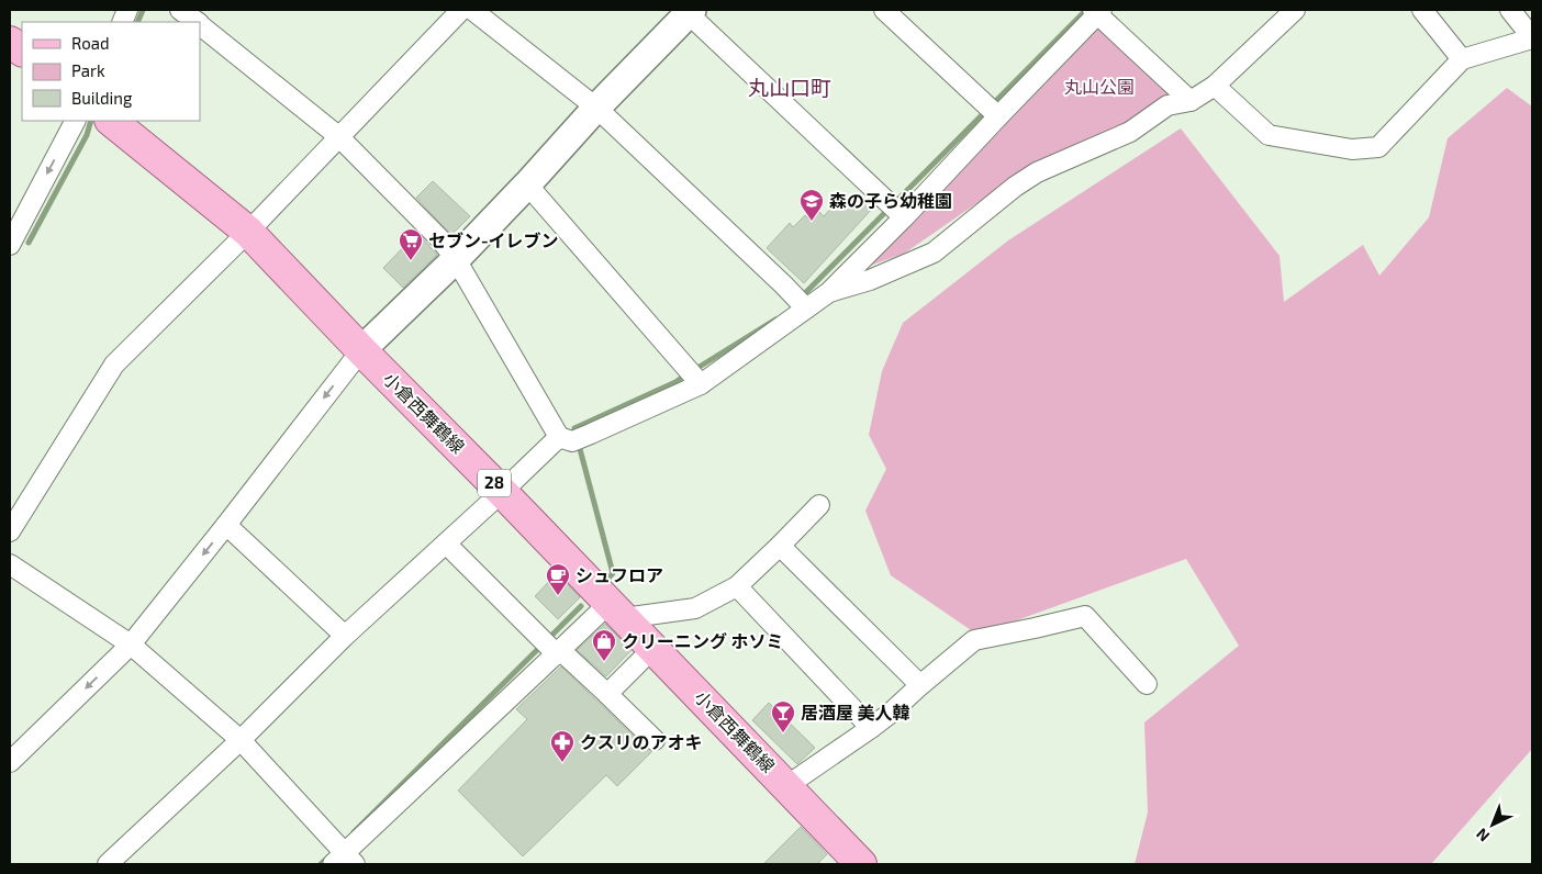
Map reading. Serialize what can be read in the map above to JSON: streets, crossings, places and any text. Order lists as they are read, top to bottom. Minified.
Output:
{"streets":{"main road":["小倉西舞鶴線","28"]},"districts":["丸山口町"],"parks":["丸山公園"],"places":{"school or university":["森の子ら幼稚園"],"supermarket":["セブン-イレブン"],"cafe":["シュフロア"],"shop":["クリーニング ホソミ"],"bar":["居酒屋 美人韓"],"pharmacy":["クスリのアオキ"]},"legend":["Road","Park","Building"],"north":"bottom left"}
